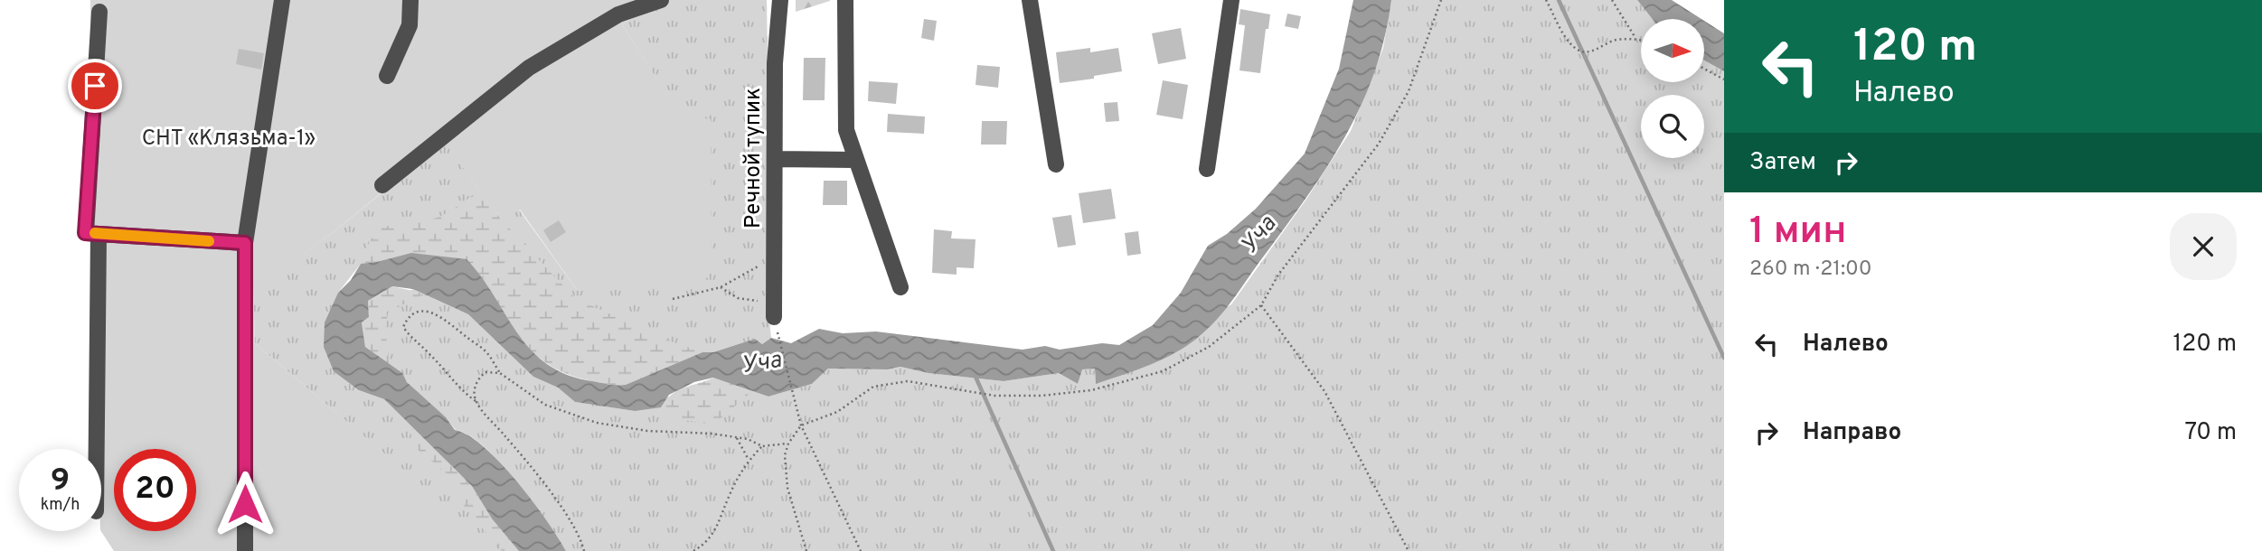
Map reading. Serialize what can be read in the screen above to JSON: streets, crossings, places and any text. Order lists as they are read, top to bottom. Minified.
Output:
{"streets":{"street":["Речной тупик"]},"water":["Уча"],"parks":["СНТ «Клязьма-1»"],"north":"right","page":{"turn":["120 m","Налево"],"then":"Затем","heading":["1 мин","260 m · 21:00"],"list":[{"name":"Налево","value":"120 m"},{"name":"Направо","value":"70 m"}],"speed":"9 km/h","limit":"20"}}
